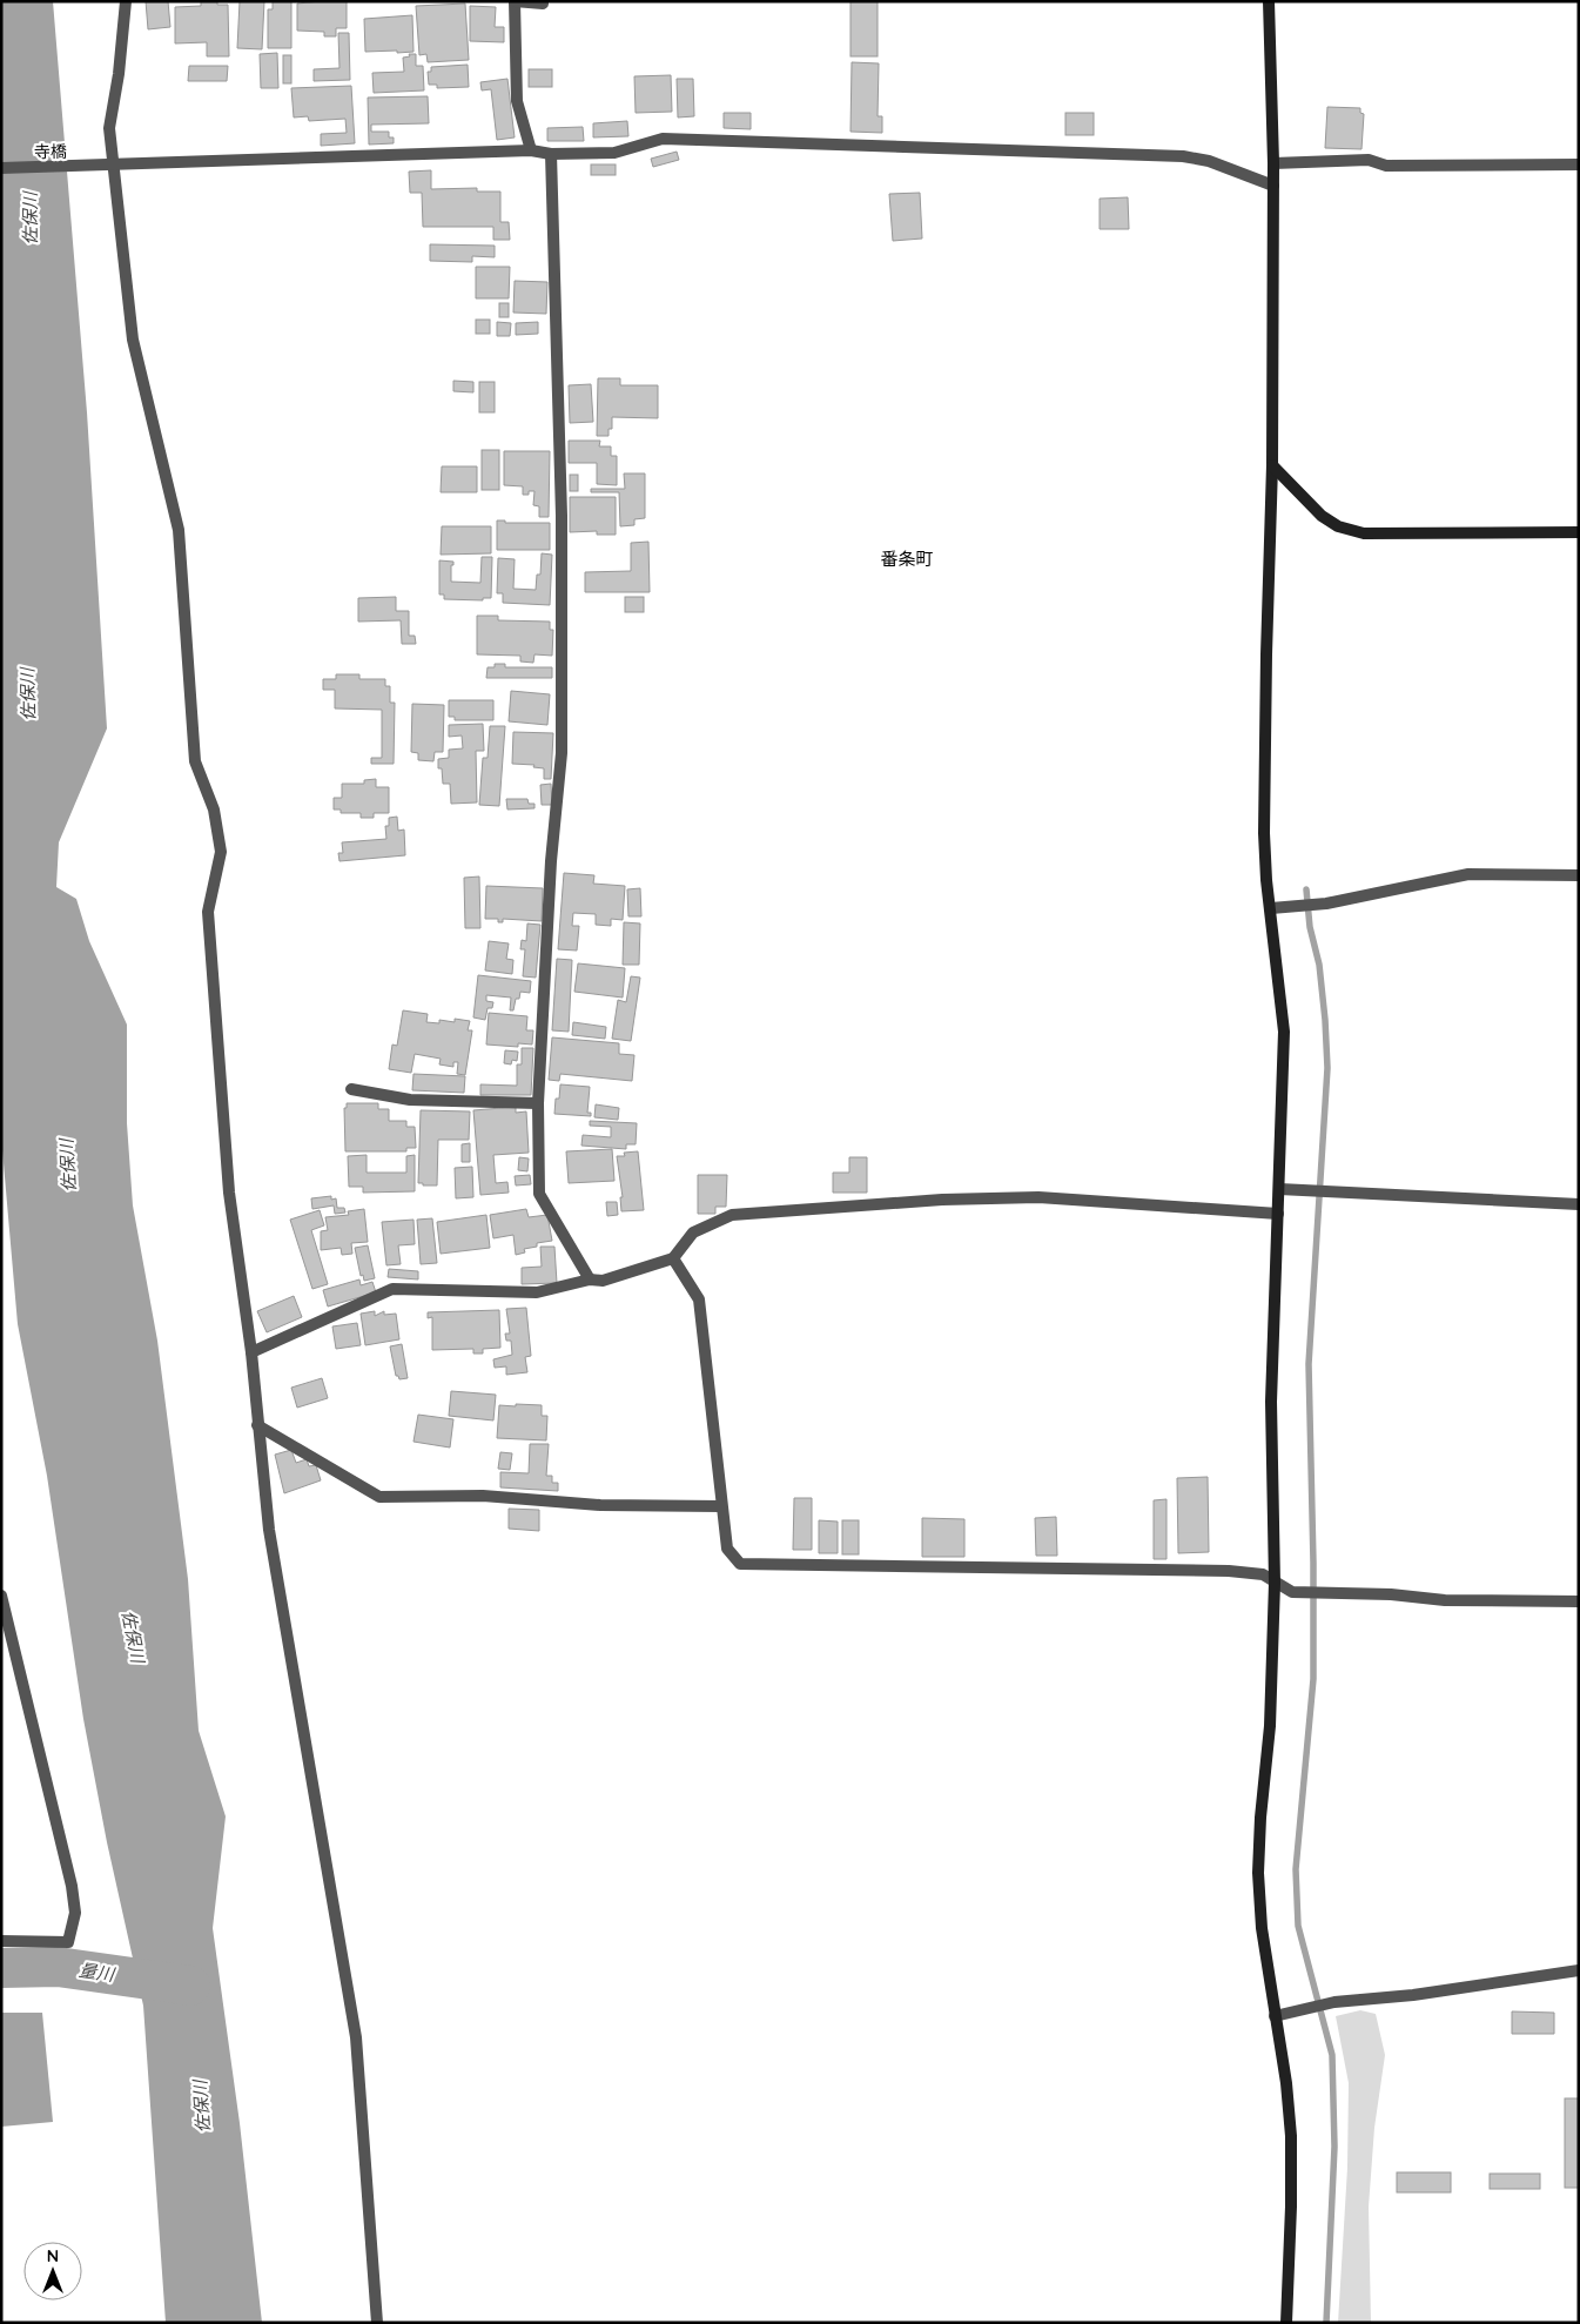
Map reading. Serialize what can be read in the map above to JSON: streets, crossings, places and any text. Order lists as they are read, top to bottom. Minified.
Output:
{"streets":{"street":["寺橋"]},"districts":["番条町"],"water":["佐保川","量川"],"north":"top"}
